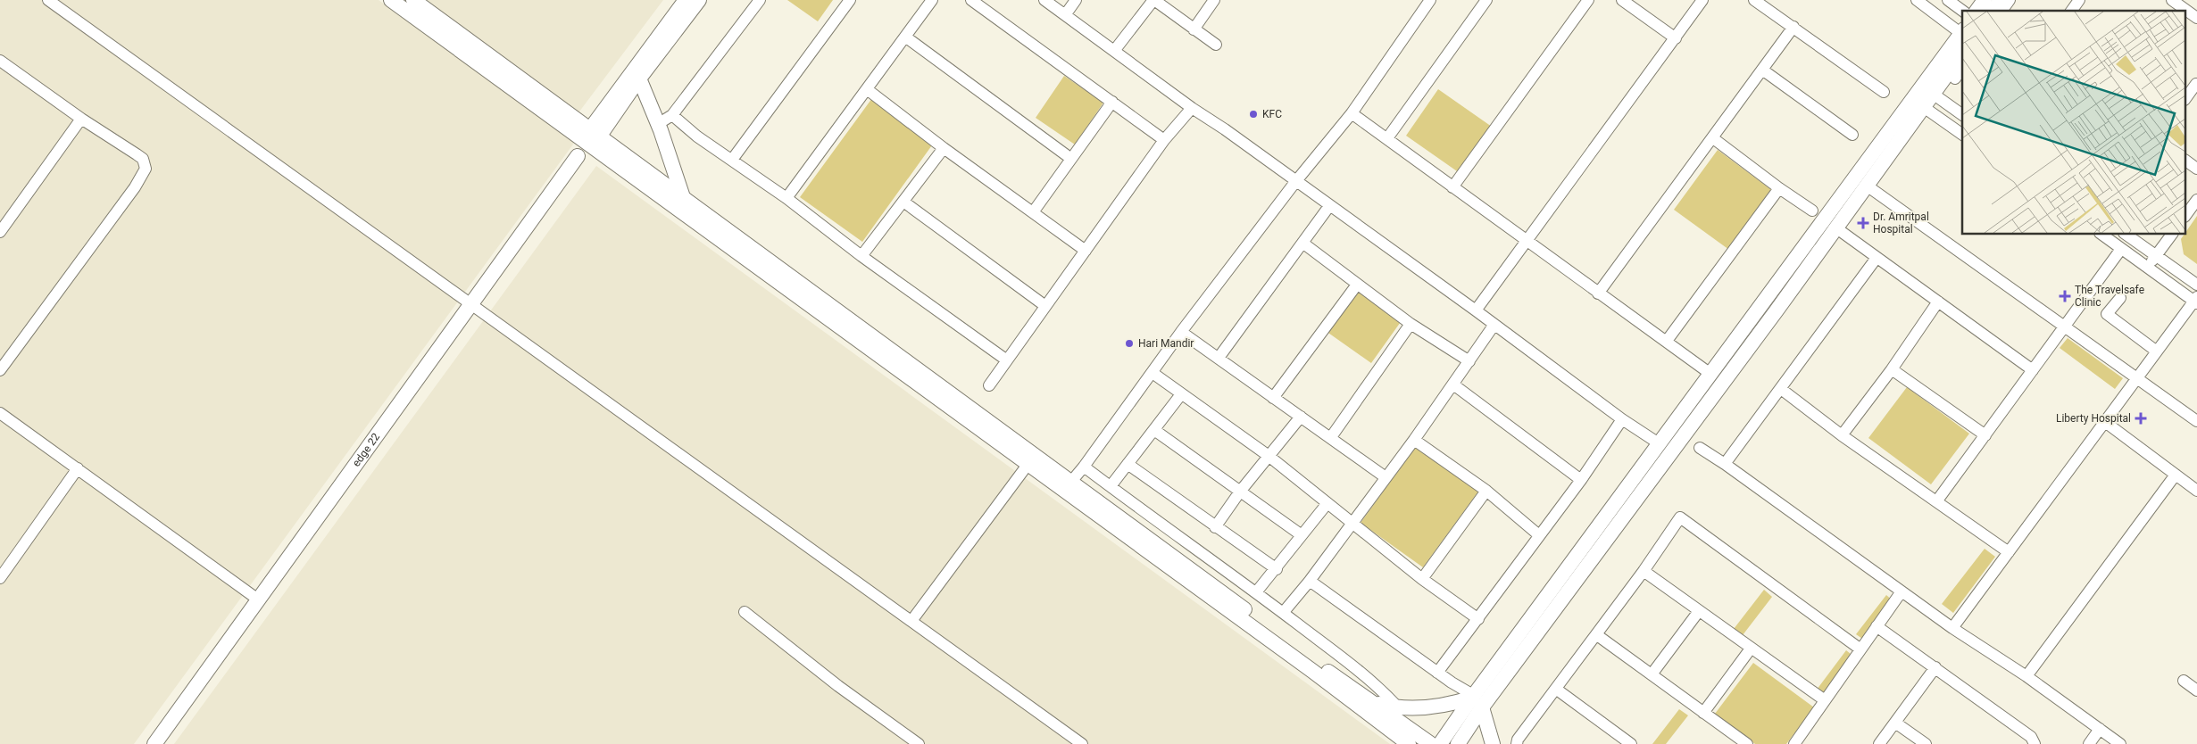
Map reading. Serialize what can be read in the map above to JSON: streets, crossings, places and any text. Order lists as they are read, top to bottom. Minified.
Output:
{"streets":{"main road":["edge 22"]},"places":{"other":["KFC","Hari Mandir"],"health":["Dr. Amritpal Hospital","The Travelsafe Clinic","Liberty Hospital"]}}
